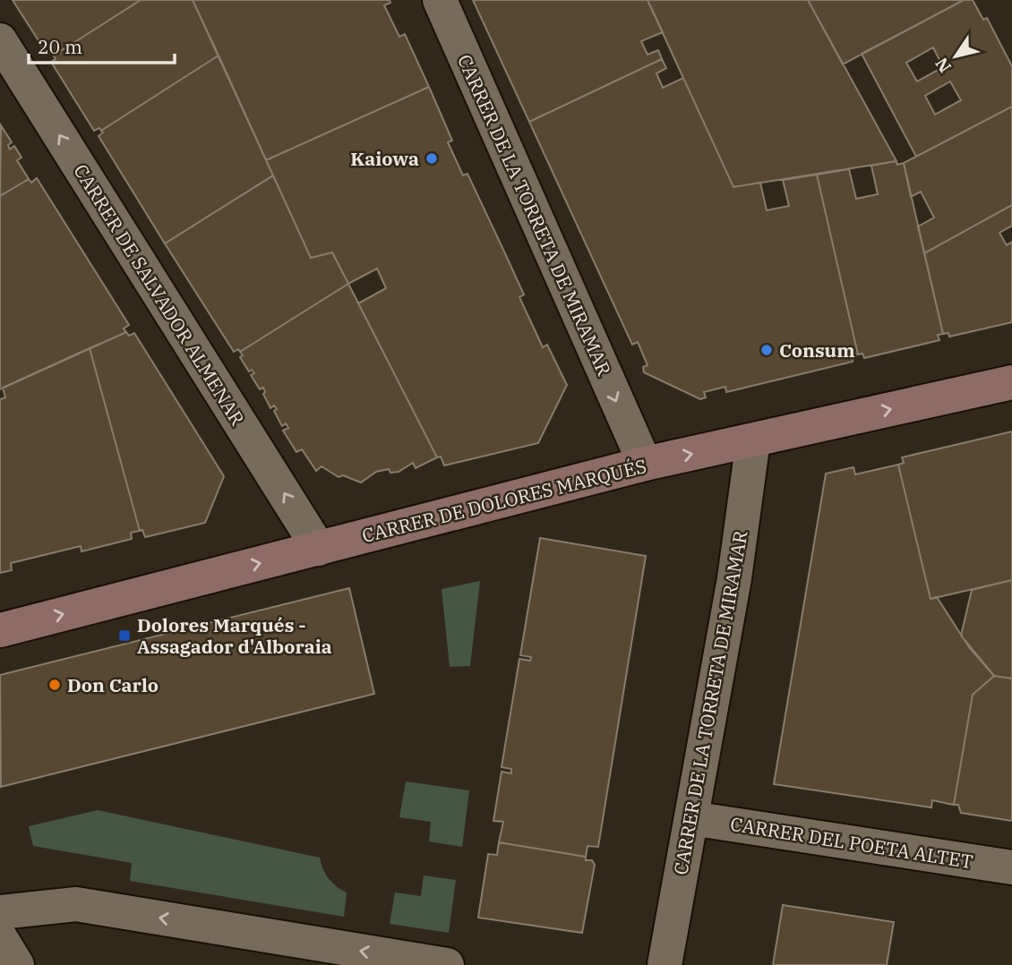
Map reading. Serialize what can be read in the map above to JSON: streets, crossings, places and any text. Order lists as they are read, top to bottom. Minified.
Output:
{"streets":{"street":["CARRER DE LA TORRETA DE MIRAMAR","CARRER DE SALVADOR ALMENAR","CARRER DE DOLORES MARQUÉS","CARRER DEL POETA ALTET"]},"crossings":[["CARRER DE LA TORRETA DE MIRAMAR","CARRER DE DOLORES MARQUÉS"],["CARRER DE LA TORRETA DE MIRAMAR","CARRER DEL POETA ALTET"],["CARRER DE SALVADOR ALMENAR","CARRER DE DOLORES MARQUÉS"]],"one_way":["CARRER DE LA TORRETA DE MIRAMAR","CARRER DE SALVADOR ALMENAR","CARRER DE DOLORES MARQUÉS"],"places":{"other":["Kaiowa","Consum","Don Carlo"],"transit":["Dolores Marqués - Assagador d'Alboraia"]},"scale_bar":"20 m","north":"bottom left"}
